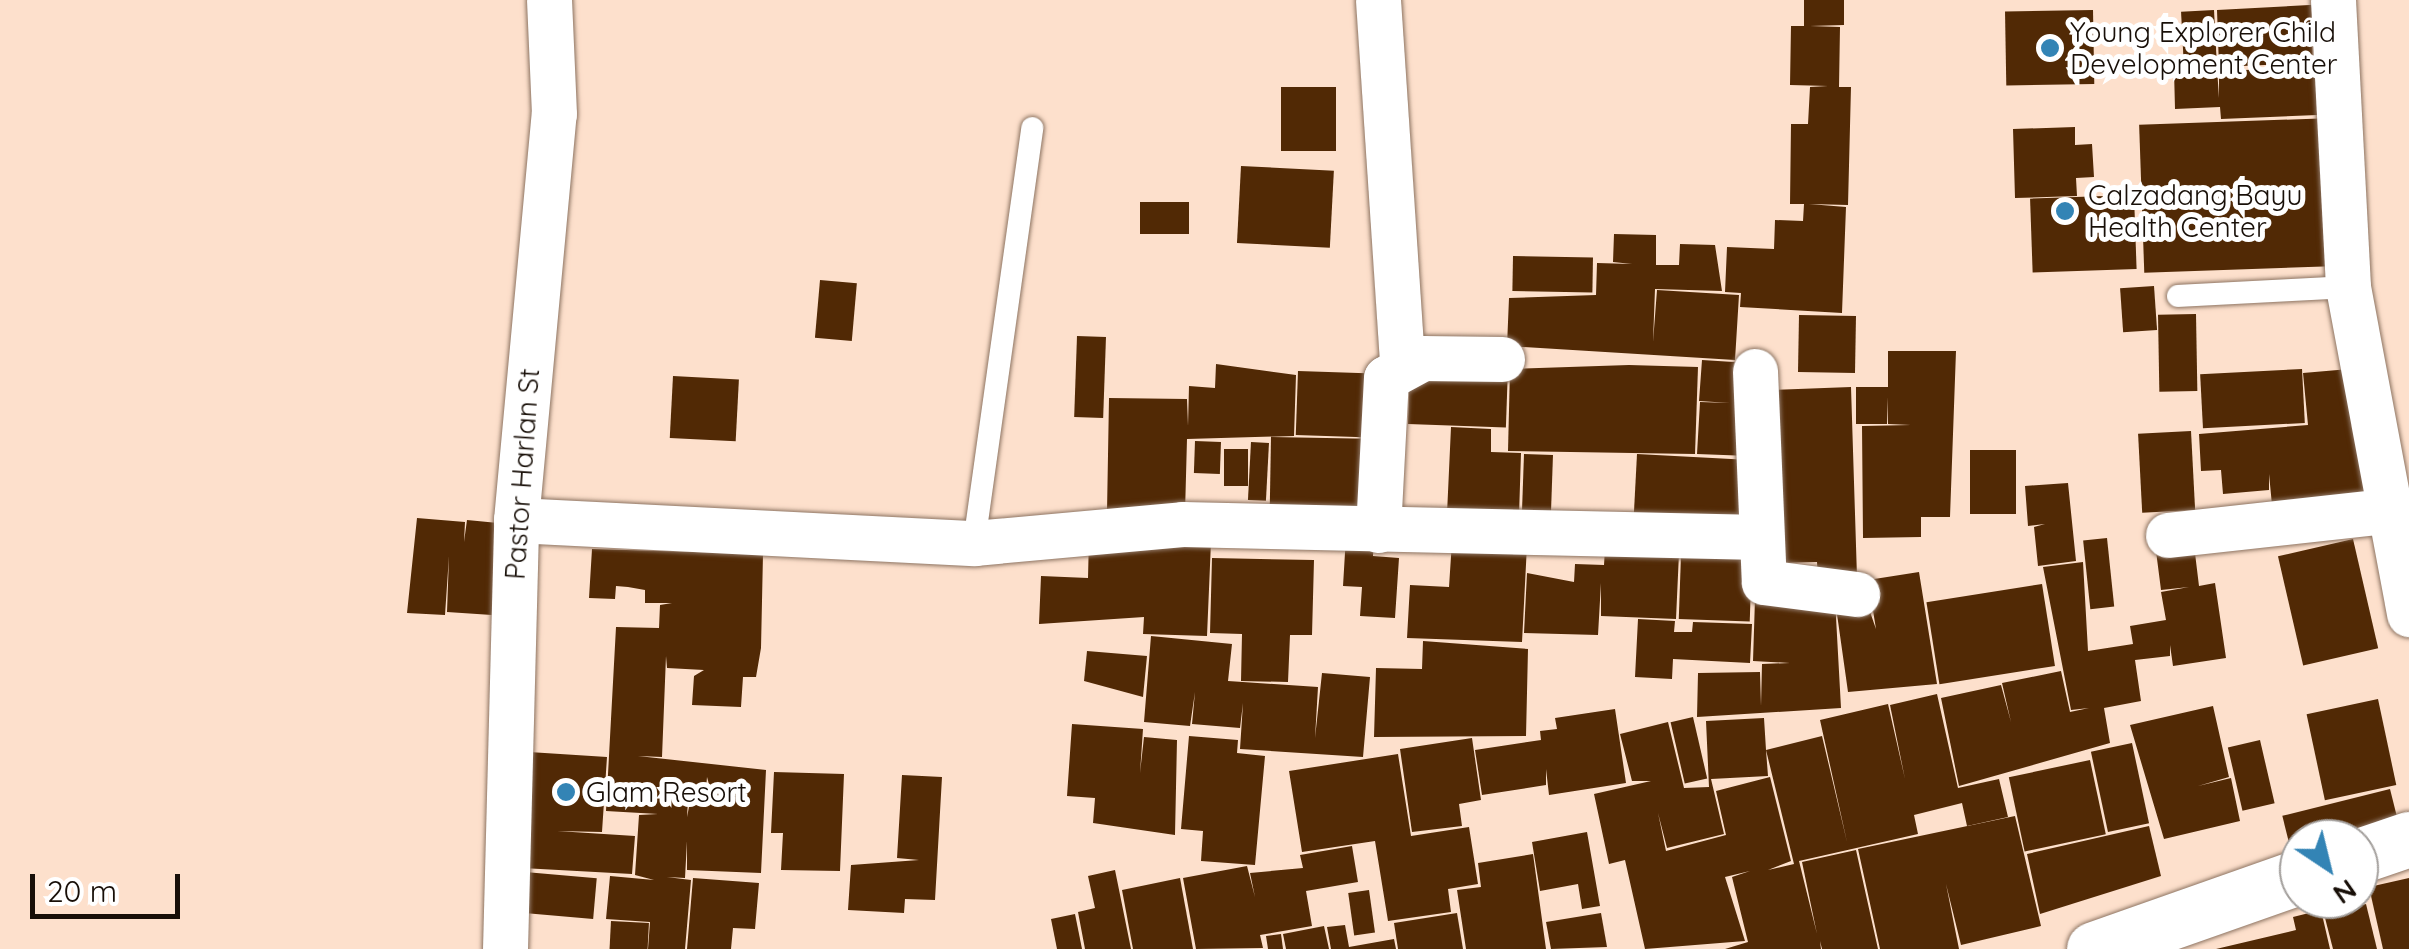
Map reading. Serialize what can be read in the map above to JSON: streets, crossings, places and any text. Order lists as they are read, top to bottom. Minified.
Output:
{"streets":{"street":["Pastor Harlan St"]},"places":["Young Explorer Child Development Center","Calzadang Bayu Health Center","Glam Resort"],"scale_bar":"20 m","north":"bottom right"}
